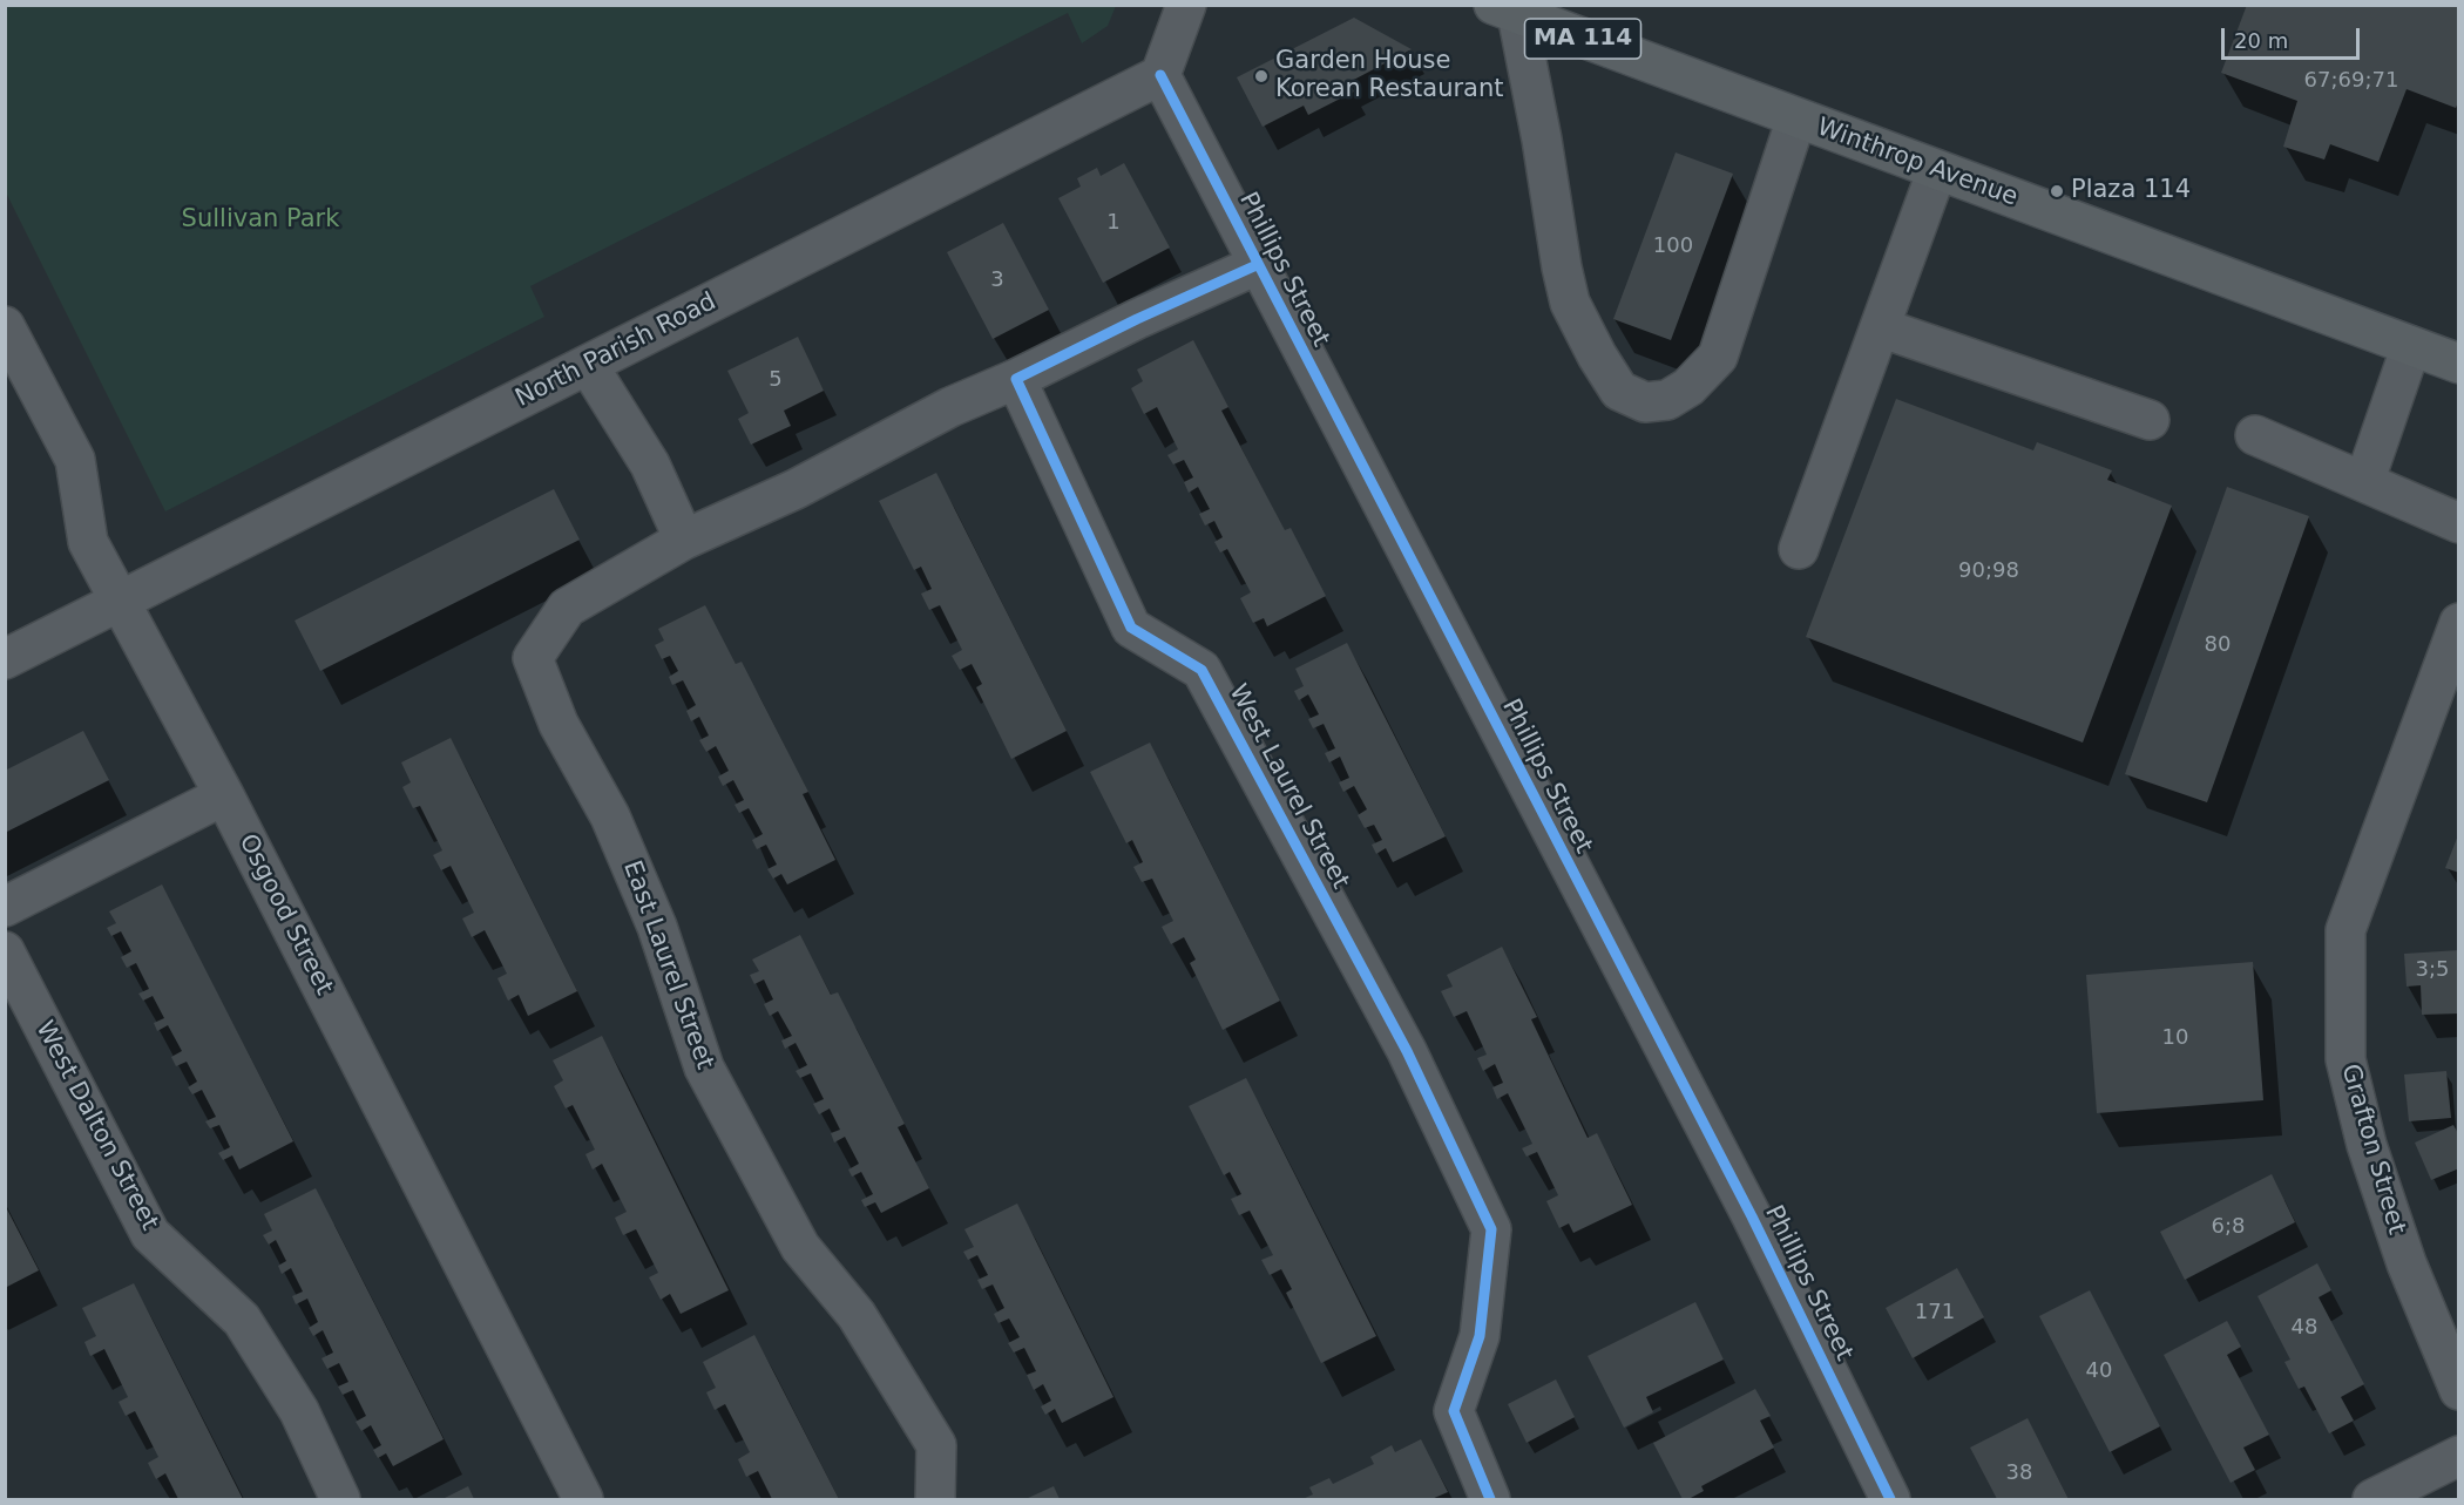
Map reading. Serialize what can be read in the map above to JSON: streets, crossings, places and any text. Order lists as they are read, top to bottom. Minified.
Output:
{"streets":{"main road":["MA 114","Winthrop Avenue"],"street":["Phillips Street","North Parish Road","West Laurel Street","Osgood Street","East Laurel Street","West Dalton Street","Grafton Street"]},"crossings":[["Phillips Street","North Parish Road"],["North Parish Road","Osgood Street"]],"parks":["Sullivan Park"],"places":["Garden House Korean Restaurant","Plaza 114"],"house_numbers":["67;69;71","1","100","3","5","90;98","80","3;5","10","6;8","171","48","40","38"],"scale_bar":"20 m"}
